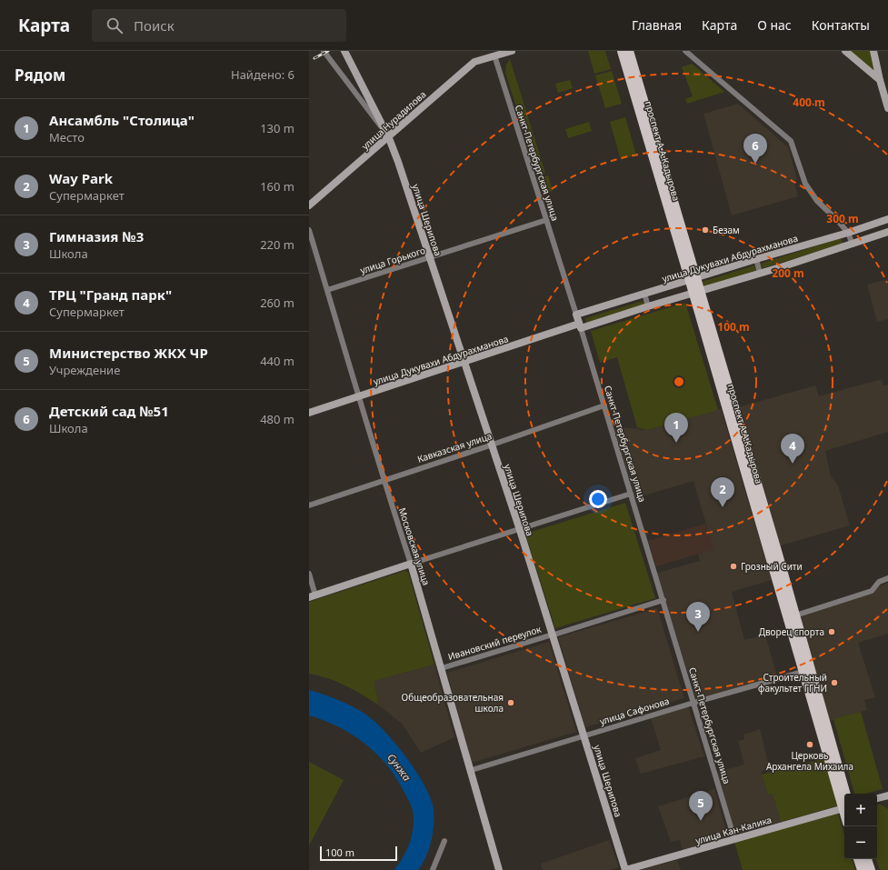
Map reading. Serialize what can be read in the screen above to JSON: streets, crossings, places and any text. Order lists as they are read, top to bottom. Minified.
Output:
{"streets":{"main road":["проспект А.А.Кадырова"],"street":["улица Нурадилова","Санкт-Петербургская улица","улица Шерипова","улица Дукувахи Абдурахманова","улица Горького","Кавказская улица","Московская улица","Ивановский переулок","улица Сафонова","улица Кан-Калика"]},"crossings":[["улица Нурадилова","Санкт-Петербургская улица"],["улица Нурадилова","улица Шерипова"],["проспект А.А.Кадырова","улица Дукувахи Абдурахманова"],["проспект А.А.Кадырова","улица Сафонова"],["Санкт-Петербургская улица","улица Дукувахи Абдурахманова"],["Санкт-Петербургская улица","улица Горького"],["Санкт-Петербургская улица","Кавказская улица"],["Санкт-Петербургская улица","Ивановский переулок"],["Санкт-Петербургская улица","улица Сафонова"],["Санкт-Петербургская улица","улица Кан-Калика"],["улица Шерипова","улица Дукувахи Абдурахманова"],["улица Шерипова","улица Горького"],["улица Шерипова","Кавказская улица"],["улица Шерипова","Ивановский переулок"],["улица Шерипова","улица Сафонова"],["улица Шерипова","улица Кан-Калика"],["улица Дукувахи Абдурахманова","Московская улица"],["улица Горького","Московская улица"],["Кавказская улица","Московская улица"],["Московская улица","Ивановский переулок"],["Московская улица","улица Сафонова"]],"water":["Сунжа"],"places":["Безам","Грозный Сити","Дворец спорта","Строительный факультет ГГНИ","Общеобразовательная школа","Церковь Архангела Михаила"],"scale_bar":"100 m","page":{"header":"Карта","search":"Поиск","nav":["Главная","Карта","О нас","Контакты"],"heading":["Рядом","Найдено: 6"],"list":[{"mark":"1","name":"Ансамбль \"Столица\"","note":"Место","value":"130 m"},{"mark":"2","name":"Way Park","note":"Супермаркет","value":"160 m"},{"mark":"3","name":"Гимназия №3","note":"Школа","value":"220 m"},{"mark":"4","name":"ТРЦ \"Гранд парк\"","note":"Супермаркет","value":"260 m"},{"mark":"5","name":"Министерство ЖКХ ЧР","note":"Учреждение","value":"440 m"},{"mark":"6","name":"Детский сад №51","note":"Школа","value":"480 m"}],"pins":["6","1","4","2","3","5"],"map_buttons":["+","−"],"scale":"100 m"},"rings":["400 m","300 m","200 m","100 m"]}
